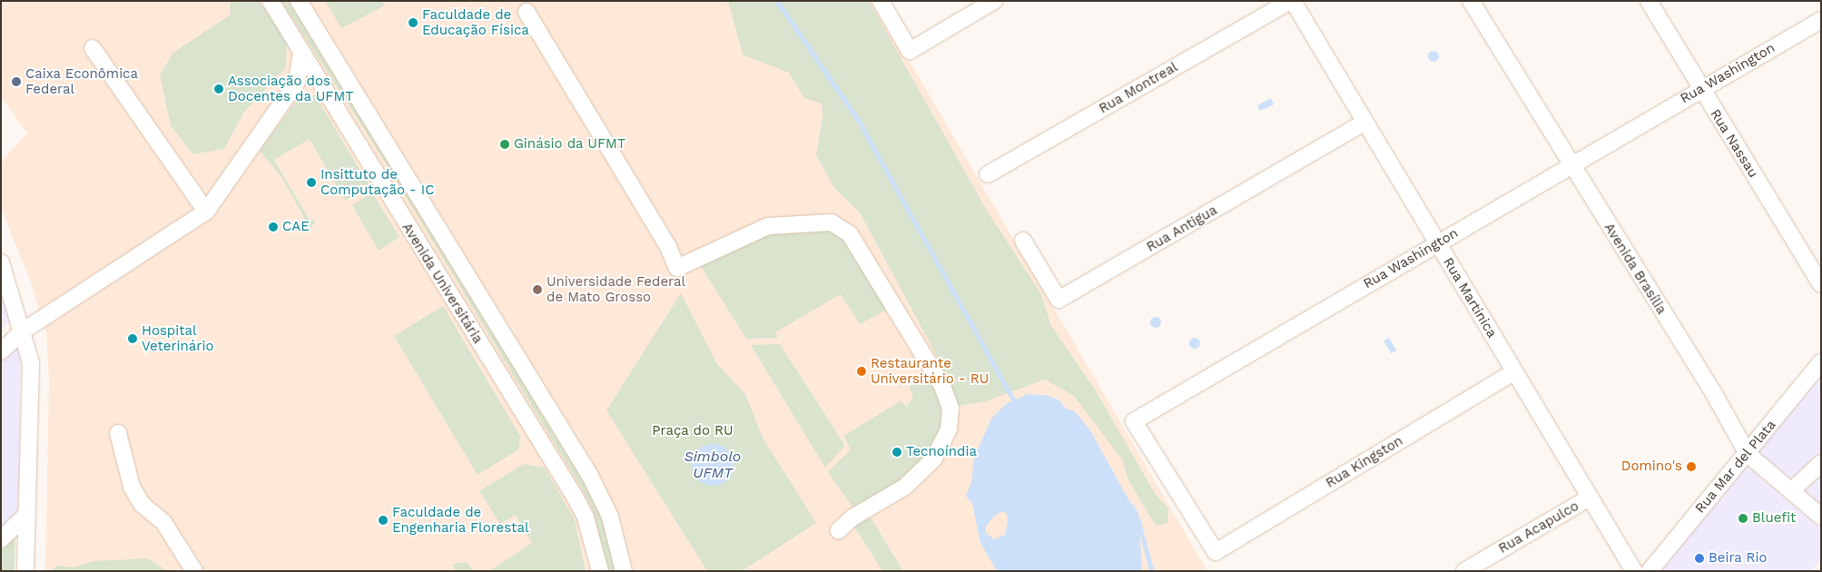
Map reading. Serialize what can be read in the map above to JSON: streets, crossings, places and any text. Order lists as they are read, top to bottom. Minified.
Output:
{"streets":{"street":["Rua Washington","Rua Montreal","Rua Nassau","Rua Antigua","Avenida Brasília","Avenida Universitária","Rua Martinica","Rua Kingston","Rua Mar del Plata","Rua Acapulco"]},"crossings":[["Rua Washington","Rua Nassau"],["Rua Washington","Avenida Brasília"],["Rua Washington","Rua Martinica"],["Rua Washington","Rua Kingston"],["Rua Montreal","Rua Martinica"],["Rua Antigua","Rua Martinica"],["Avenida Brasília","Rua Mar del Plata"],["Rua Martinica","Rua Kingston"],["Rua Martinica","Rua Acapulco"]],"water":["Simbolo UFMT"],"parks":["Praça do RU"],"places":["Faculdade de Educação Física","Caixa Econômica Federal","Associação dos Docentes da UFMT","Ginásio da UFMT","Insittuto de Computação - IC","CAE","Universidade Federal de Mato Grosso","Hospital Veterinário","Restaurante Universitário - RU","Tecnoíndia","Domino's","Bluefit","Faculdade de Engenharia Florestal","Beira Rio"]}
